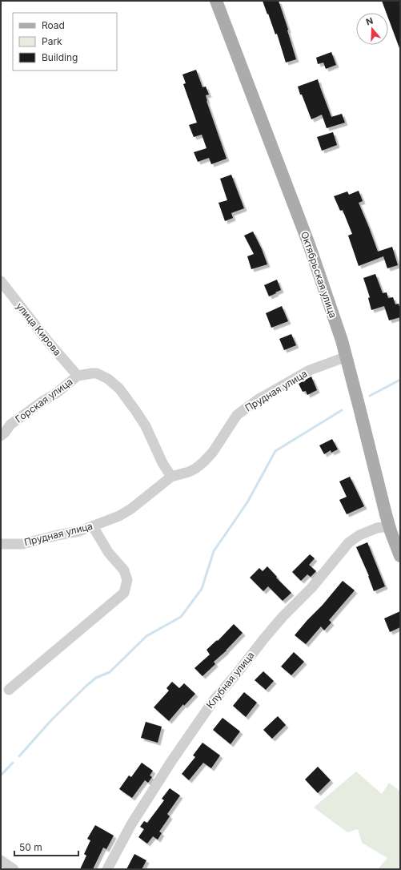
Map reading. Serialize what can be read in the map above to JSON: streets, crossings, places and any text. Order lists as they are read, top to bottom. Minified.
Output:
{"streets":{"main road":["Октябрьская улица"],"street":["улица Кирова","Прудная улица","Горская улица","Клубная улица"]},"crossings":[["Октябрьская улица","Прудная улица"],["Октябрьская улица","Клубная улица"],["улица Кирова","Горская улица"],["Прудная улица","Горская улица"]],"legend":["Road","Park","Building"],"scale_bar":"50 m","north":"top"}
